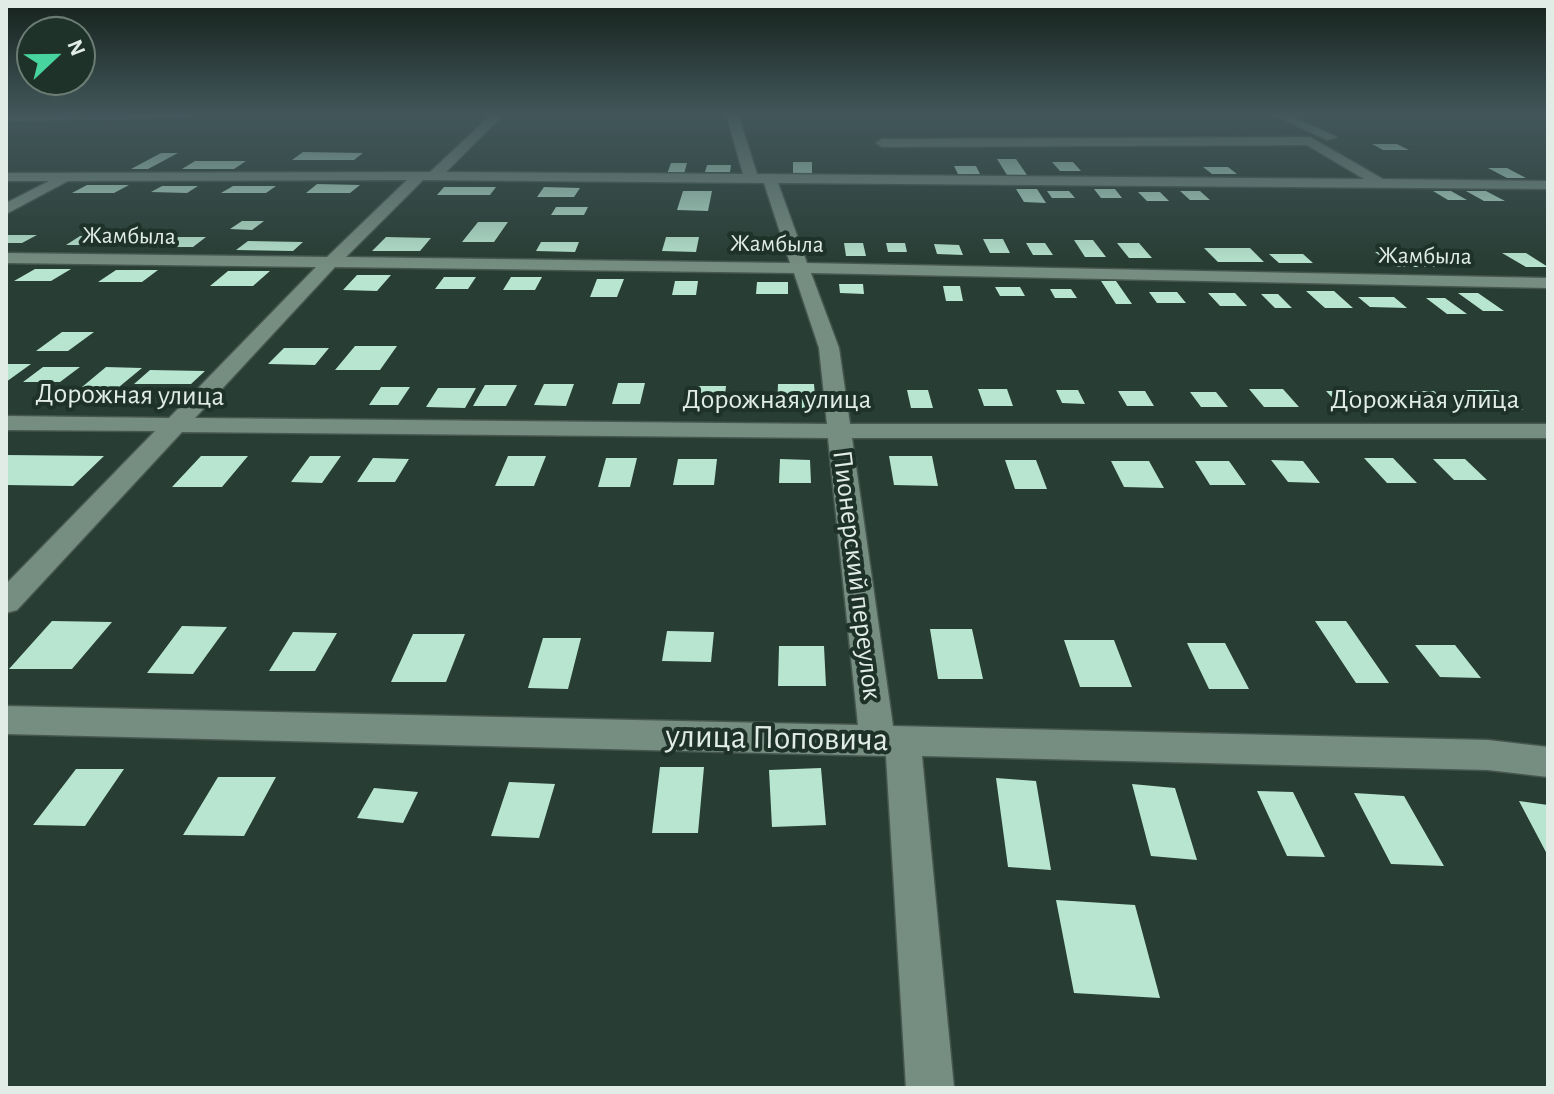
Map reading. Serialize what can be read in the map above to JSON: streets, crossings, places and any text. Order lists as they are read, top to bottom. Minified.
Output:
{"streets":{"street":["Жамбыла","Дорожная улица","Пионерский переулок","улица Поповича"]},"crossings":[["Жамбыла","Пионерский переулок"],["Дорожная улица","Пионерский переулок"],["Пионерский переулок","улица Поповича"]],"north":"right"}
